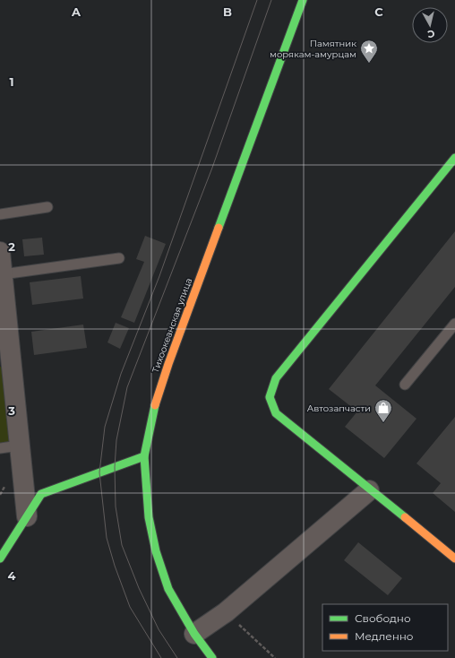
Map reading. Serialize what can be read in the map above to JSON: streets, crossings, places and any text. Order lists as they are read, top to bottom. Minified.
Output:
{"streets":{"street":["Тихоокеанская улица"]},"places":{"place":["Памятник морякам-амурцам"],"shop":["Автозапчасти"]},"legend":["Свободно","Медленно"],"north":"bottom","grid":{"columns":["A","B","C"],"rows":["1","2","3","4"]}}
